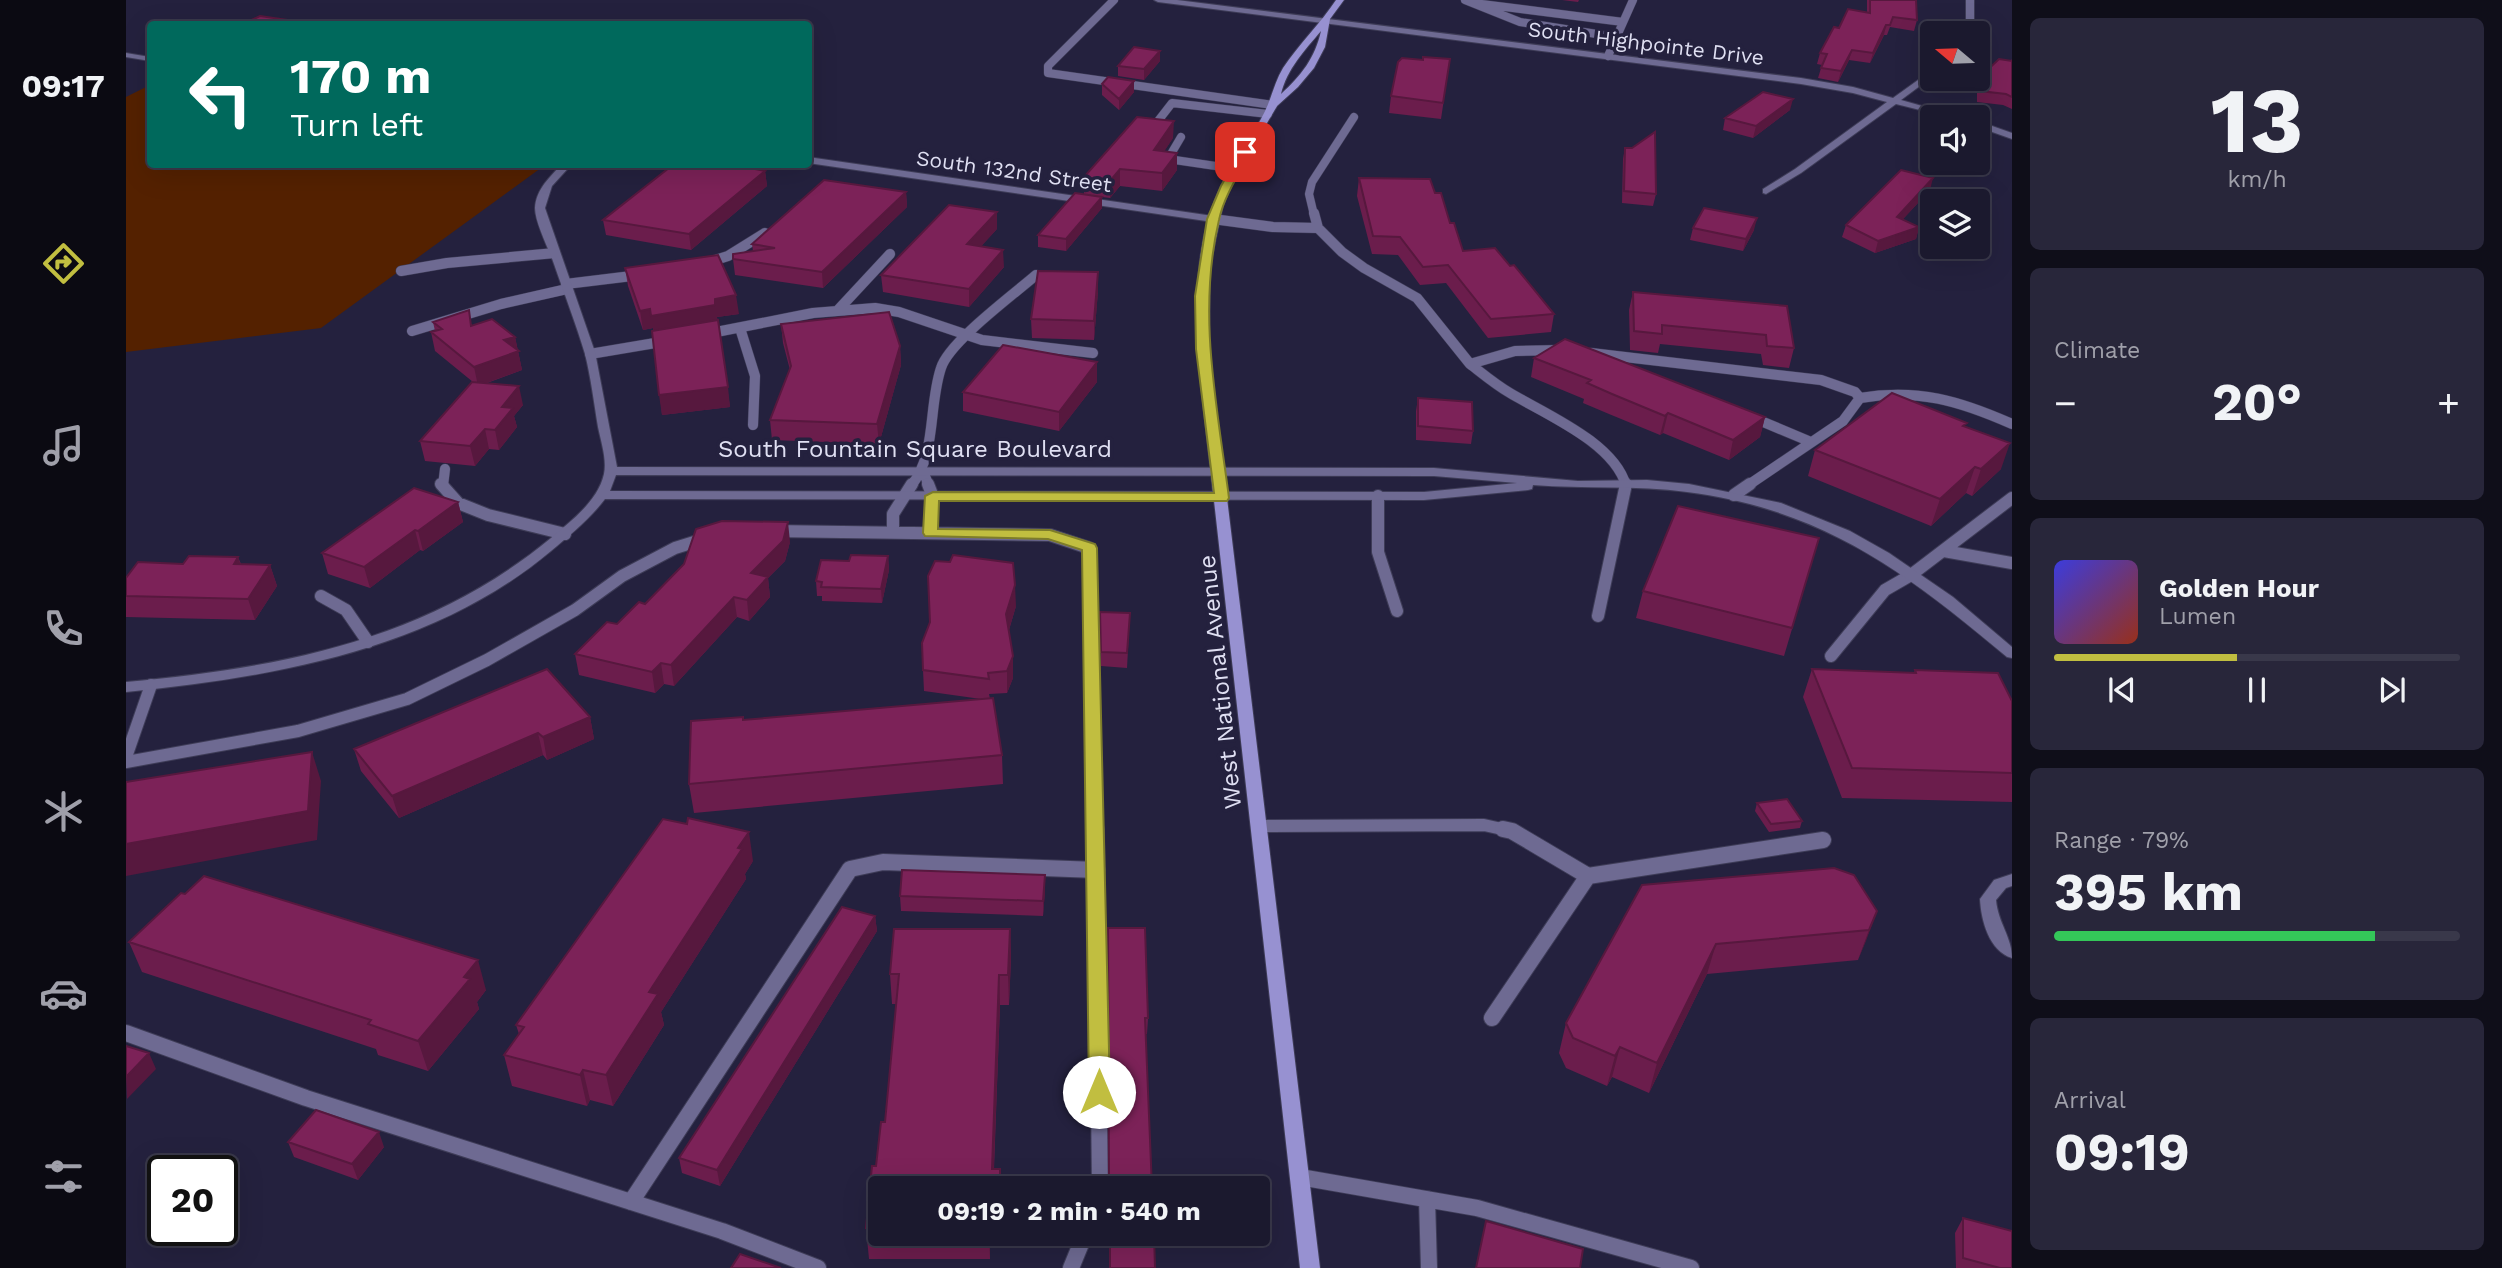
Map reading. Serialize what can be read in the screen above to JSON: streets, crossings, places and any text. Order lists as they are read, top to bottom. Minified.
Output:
{"streets":{"main road":["West National Avenue"],"street":["South Highpointe Drive","South 132nd Street","South Fountain Square Boulevard"]},"crossings":[["South Highpointe Drive","West National Avenue"],["South 132nd Street","West National Avenue"],["South Fountain Square Boulevard","West National Avenue"]],"north":"left","page":{"tabs":"09:17","tile":[["13","km/h"],"Climate",["Range · 79%","395 km"],["Arrival","09:19"]],"turn":["170 m","Turn left"],"heat":["−","20°","+"],"song":["Golden Hour","Lumen"],"limit":"20","trip":"09:19 · 2 min · 540 m"}}
